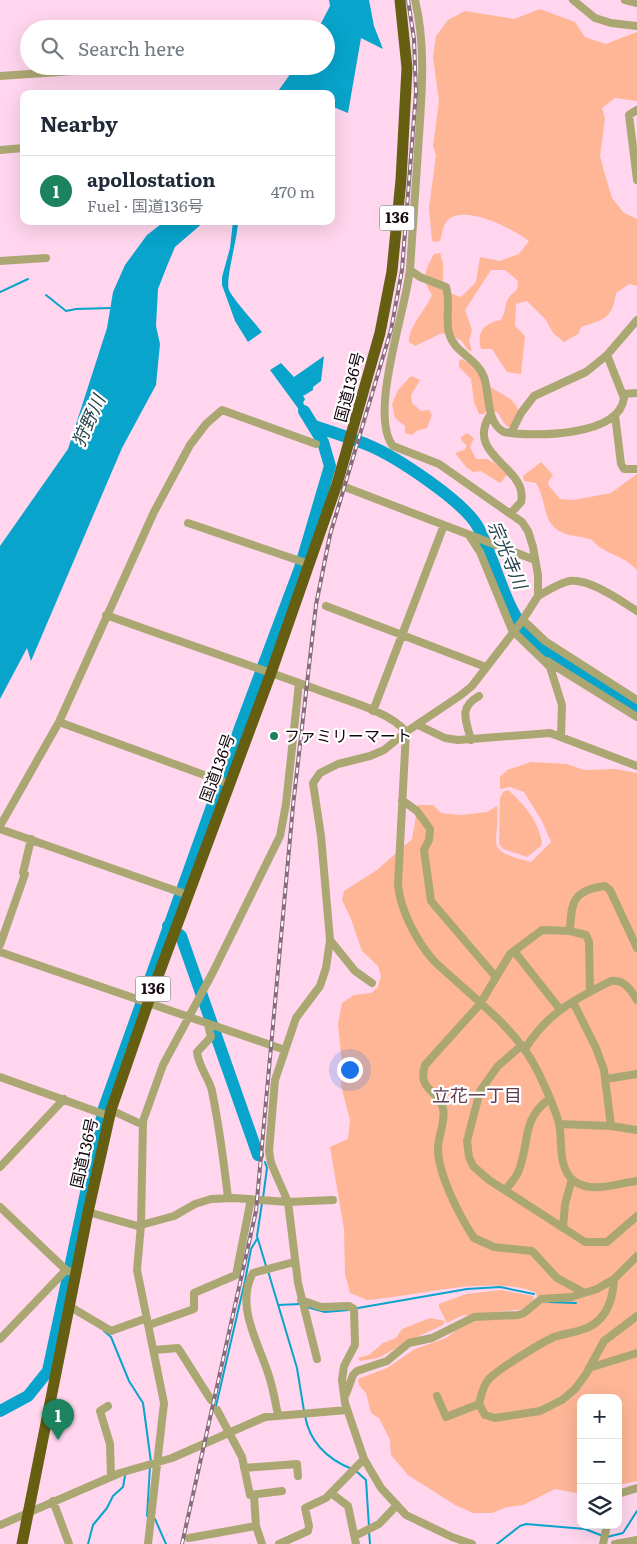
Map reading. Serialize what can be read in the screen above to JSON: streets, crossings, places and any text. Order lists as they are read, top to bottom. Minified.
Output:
{"streets":{"highway":["136","国道136号"]},"districts":["立花一丁目"],"water":["狩野川","宗光寺川"],"places":["ファミリーマート"],"page":{"search":"Search here","heading":"Nearby","list":[{"mark":"1","name":"apollostation","note":"Fuel · 国道136号","value":"470 m"}],"map_buttons":["+","−"],"pins":"1"}}
